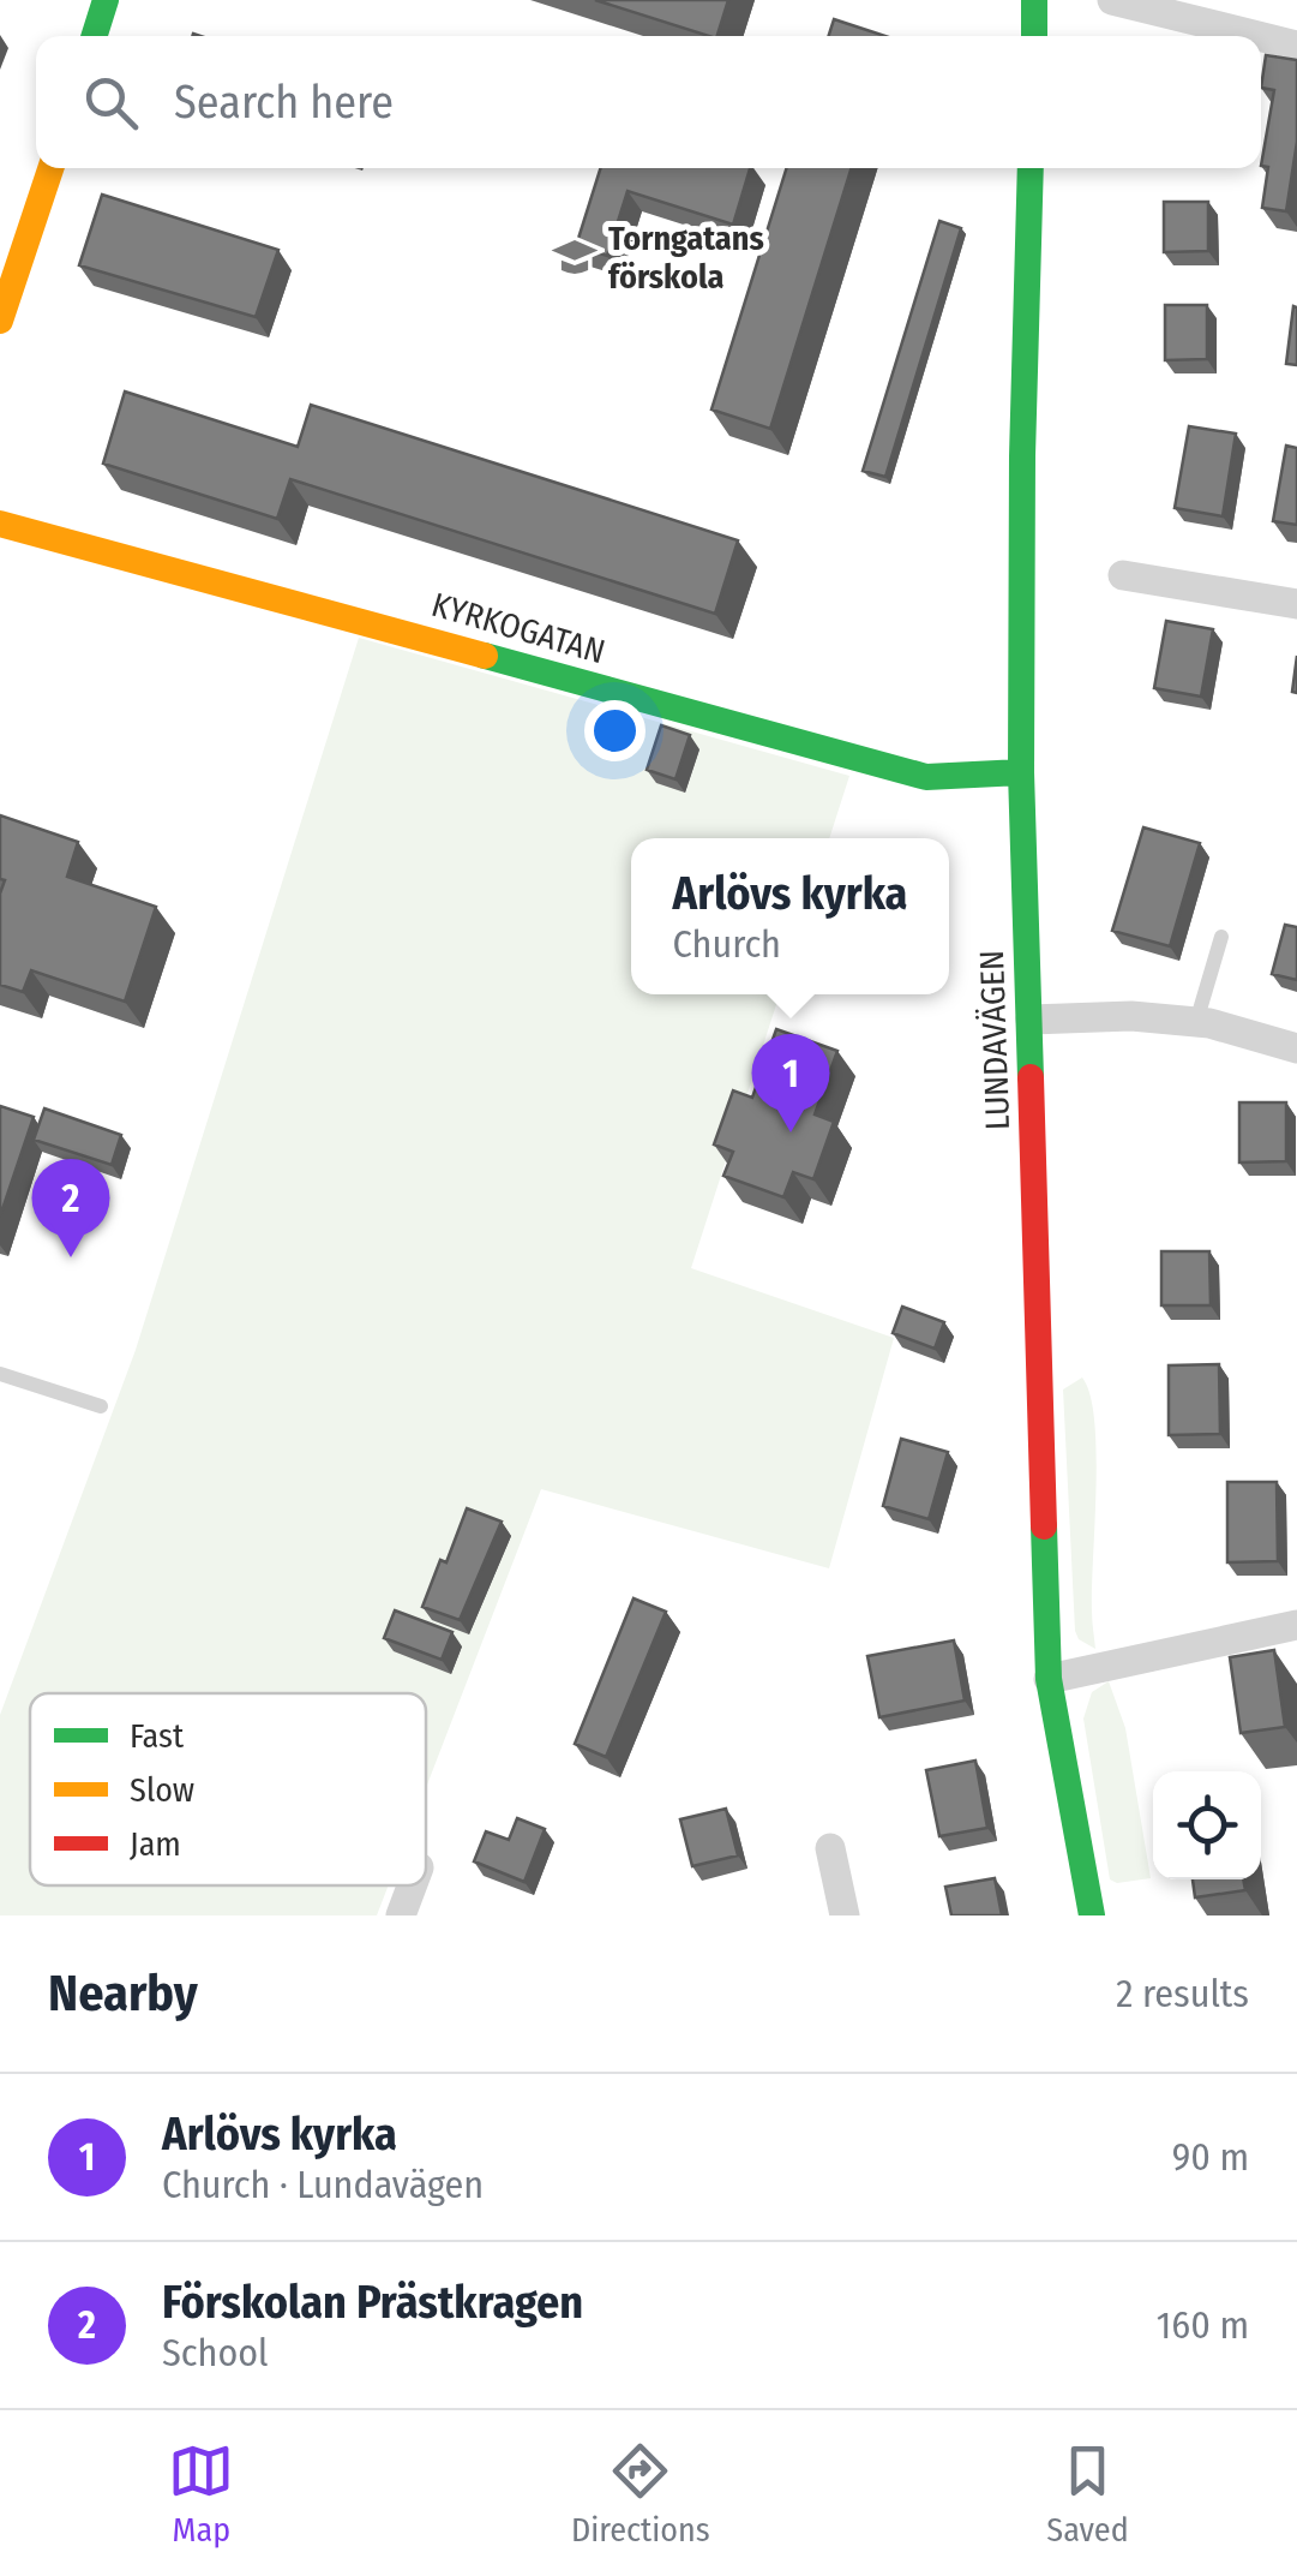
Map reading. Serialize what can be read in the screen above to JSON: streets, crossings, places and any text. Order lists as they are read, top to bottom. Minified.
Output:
{"streets":{"main road":["KYRKOGATAN","LUNDAVÄGEN"]},"crossings":[["KYRKOGATAN","LUNDAVÄGEN"]],"places":{"school or university":["Torngatans förskola"]},"legend":["Fast","Slow","Jam"],"page":{"search":"Search here","popup":["Arlövs kyrka","Church"],"pins":["1","2"],"heading":["Nearby","2 results"],"list":[{"mark":"1","name":"Arlövs kyrka","note":"Church · Lundavägen","value":"90 m"},{"mark":"2","name":"Förskolan Prästkragen","note":"School","value":"160 m"}],"nav":["Map","Directions","Saved"]}}
